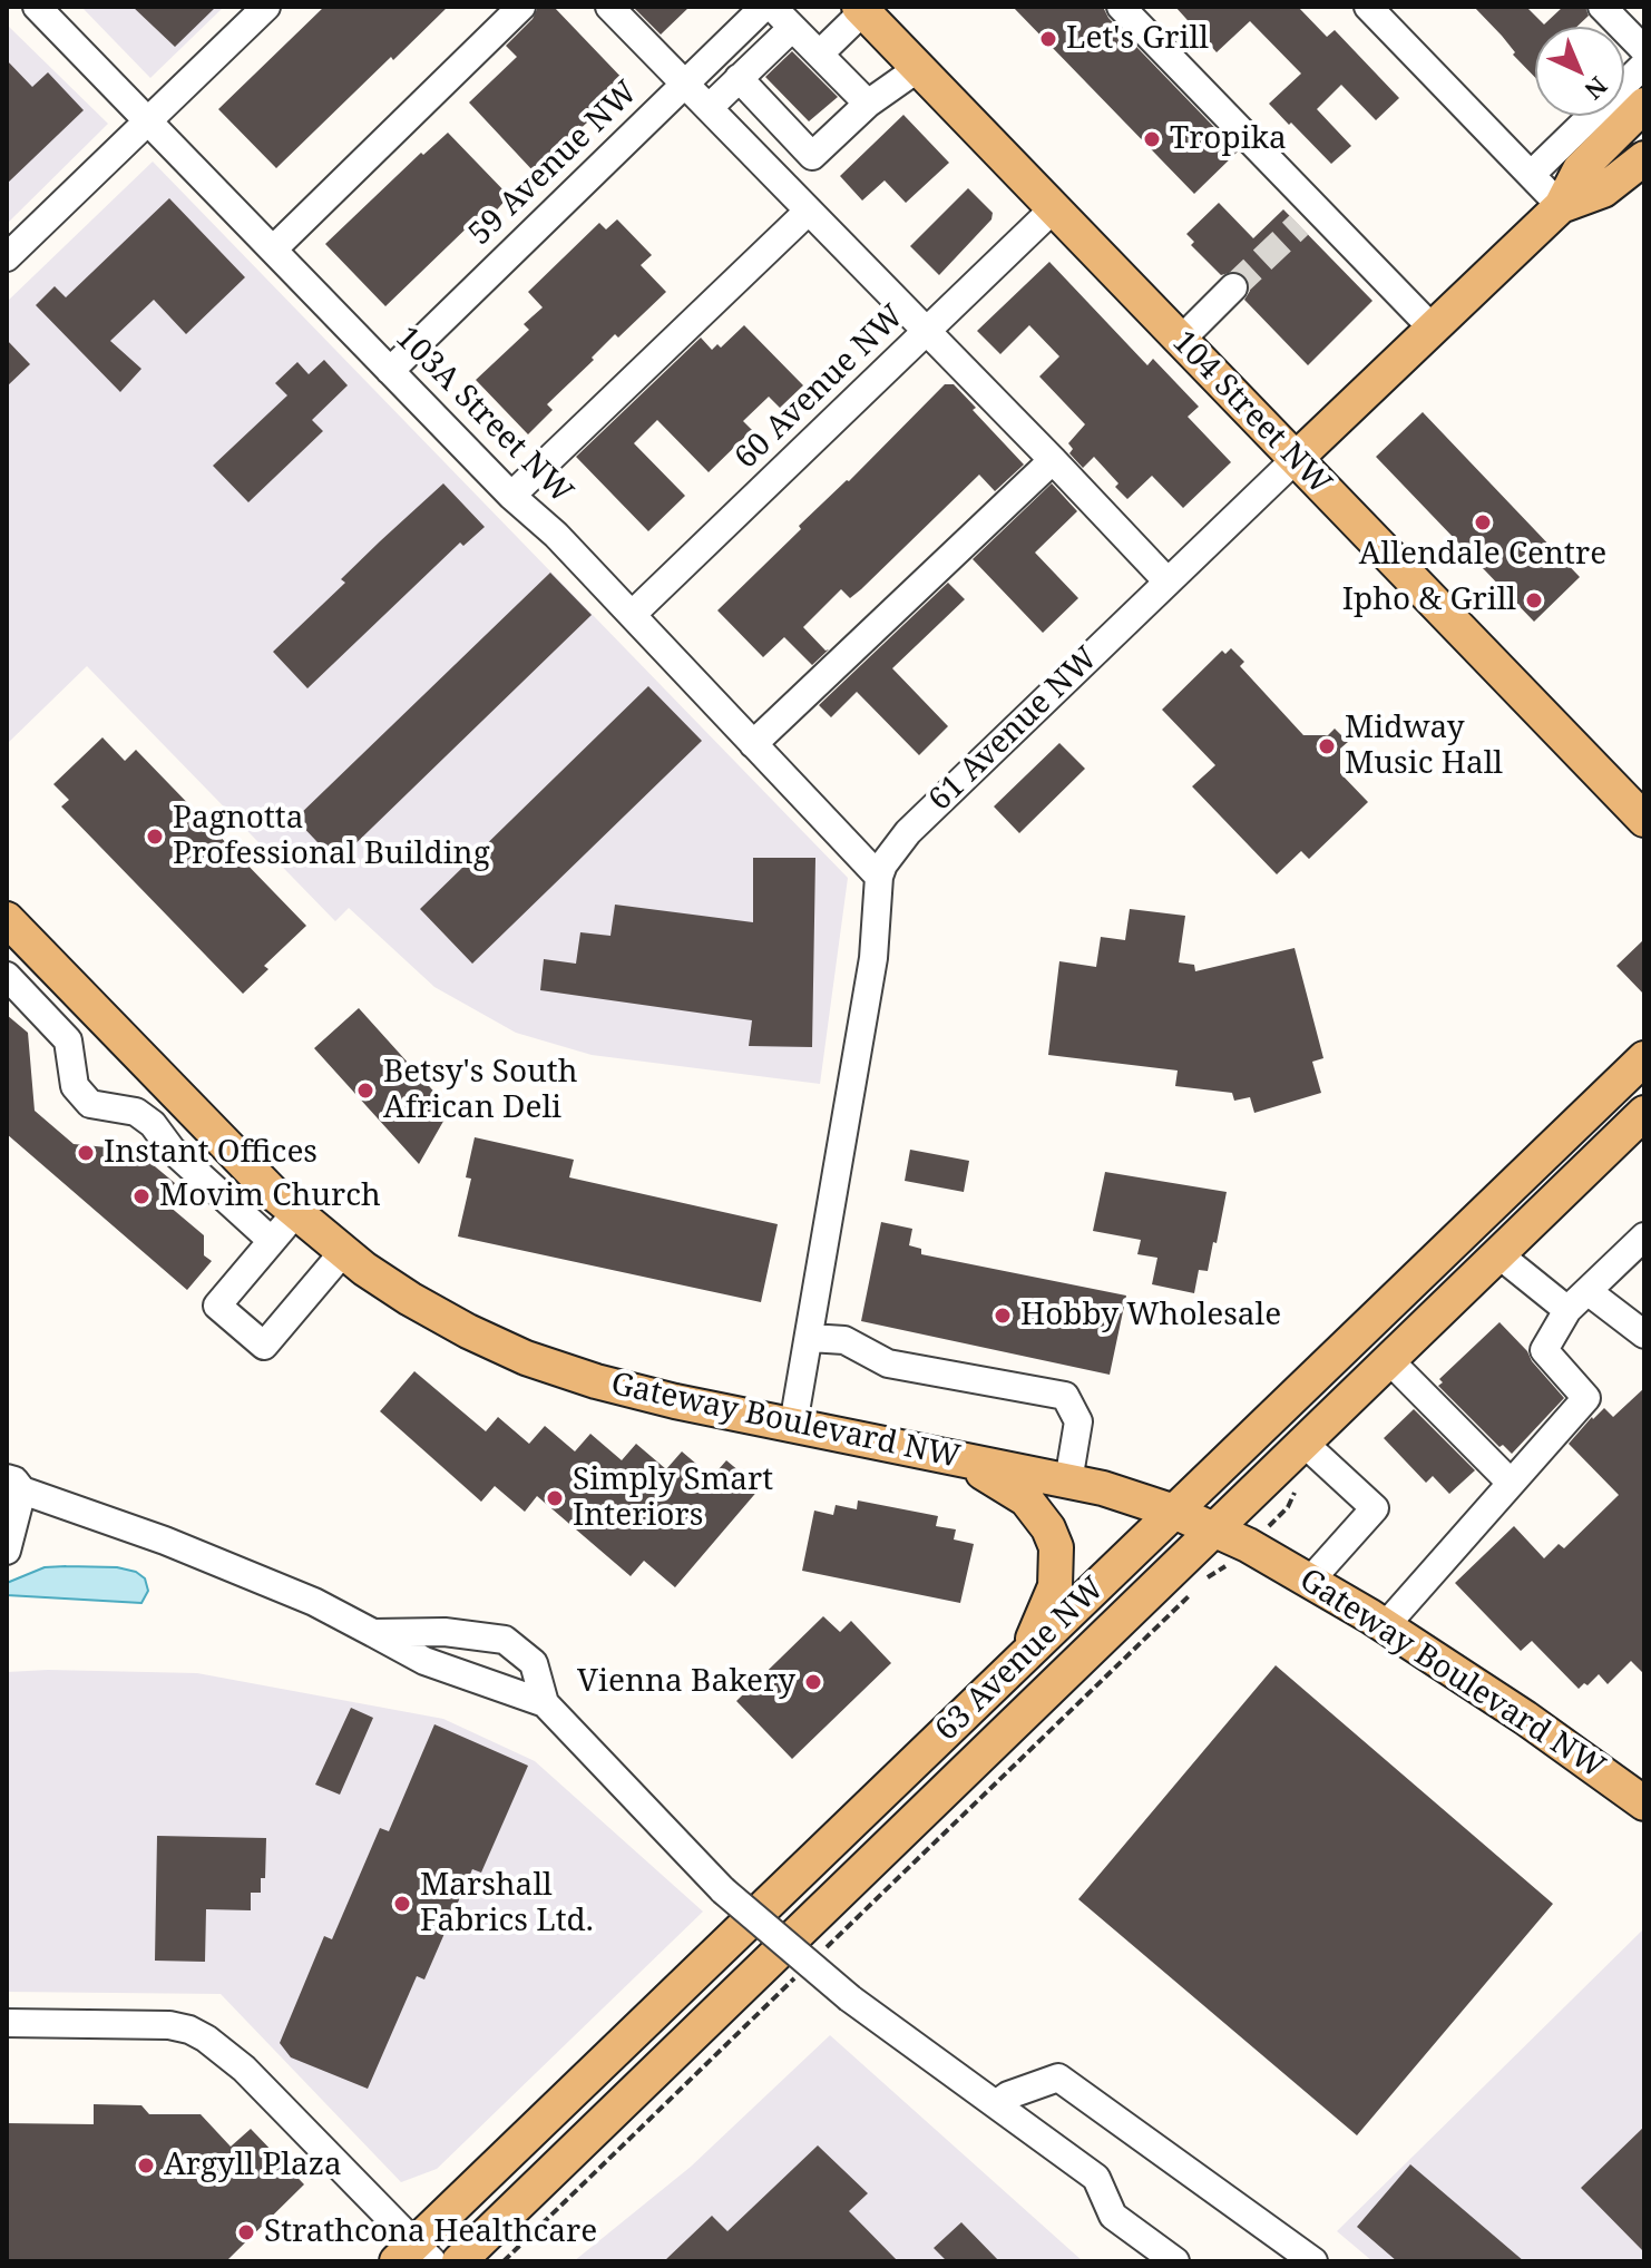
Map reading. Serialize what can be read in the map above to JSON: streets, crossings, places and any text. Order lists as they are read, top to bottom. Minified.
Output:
{"streets":{"main road":["104 Street NW","61 Avenue NW","Gateway Boulevard NW","63 Avenue NW"],"street":["59 Avenue NW","60 Avenue NW","103A Street NW"]},"crossings":[["59 Avenue NW","103A Street NW"],["60 Avenue NW","104 Street NW"],["60 Avenue NW","103A Street NW"],["104 Street NW","61 Avenue NW"],["103A Street NW","61 Avenue NW"],["61 Avenue NW","Gateway Boulevard NW"],["Gateway Boulevard NW","63 Avenue NW"]],"places":["Let's Grill","Tropika","Allendale Centre","Ipho & Grill","Midway Music Hall","Pagnotta Professional Building","Betsy's South African Deli","Instant Offices","Movim Church","Hobby Wholesale","Simply Smart Interiors","Vienna Bakery","Marshall Fabrics Ltd.","Argyll Plaza","Strathcona Healthcare"],"north":"bottom right"}
